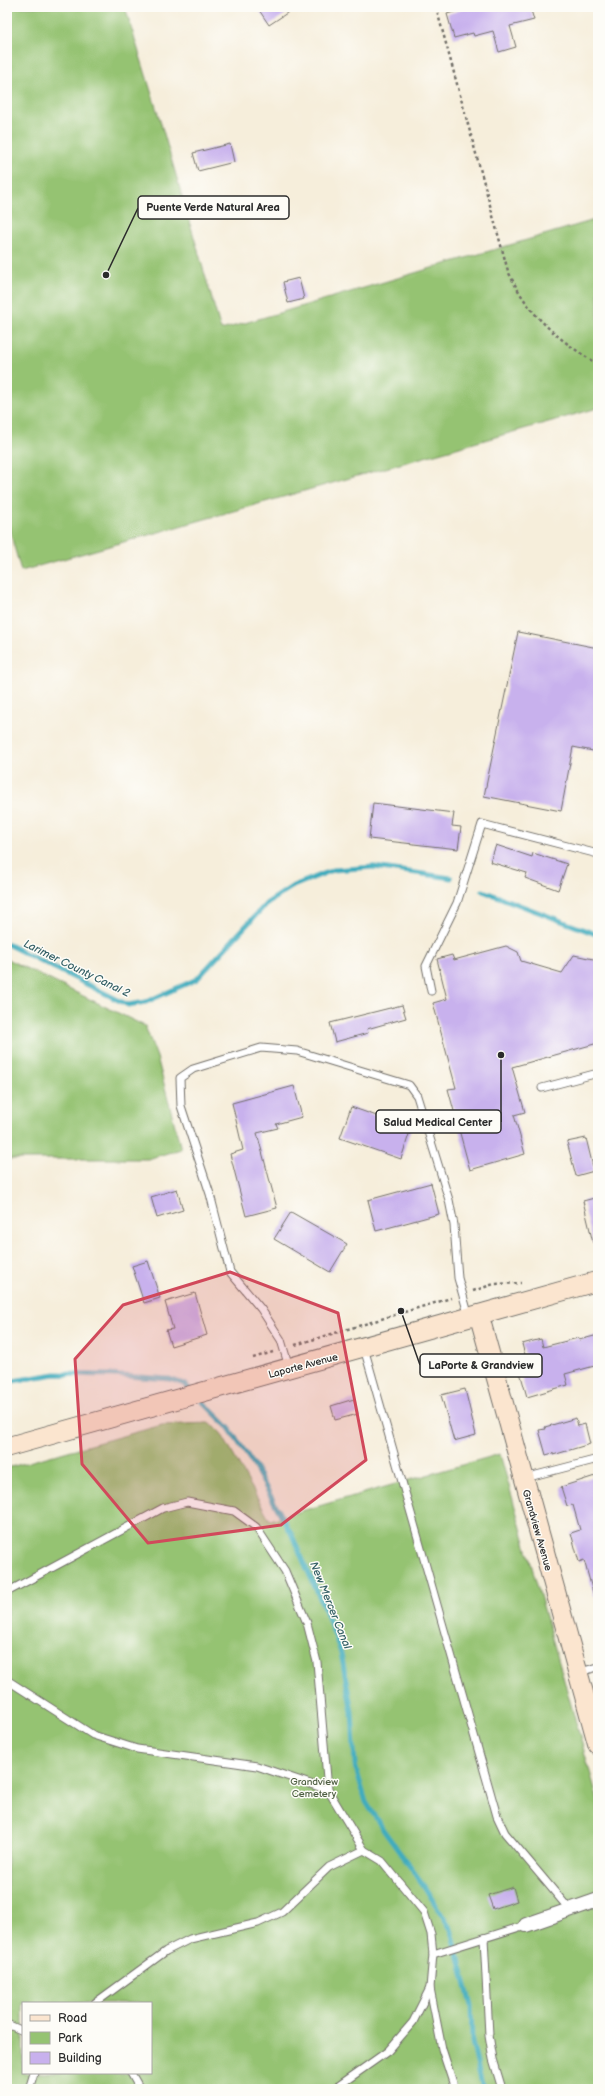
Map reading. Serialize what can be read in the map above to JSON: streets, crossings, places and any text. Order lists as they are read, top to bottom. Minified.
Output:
{"streets":{"street":["Laporte Avenue","Grandview Avenue"]},"crossings":[["Laporte Avenue","Grandview Avenue"]],"water":["Larimer County Canal 2","New Mercer Canal"],"parks":["Grandview Cemetery"],"places":["Puente Verde Natural Area","Salud Medical Center","LaPorte & Grandview"],"legend":["Road","Park","Building"]}
